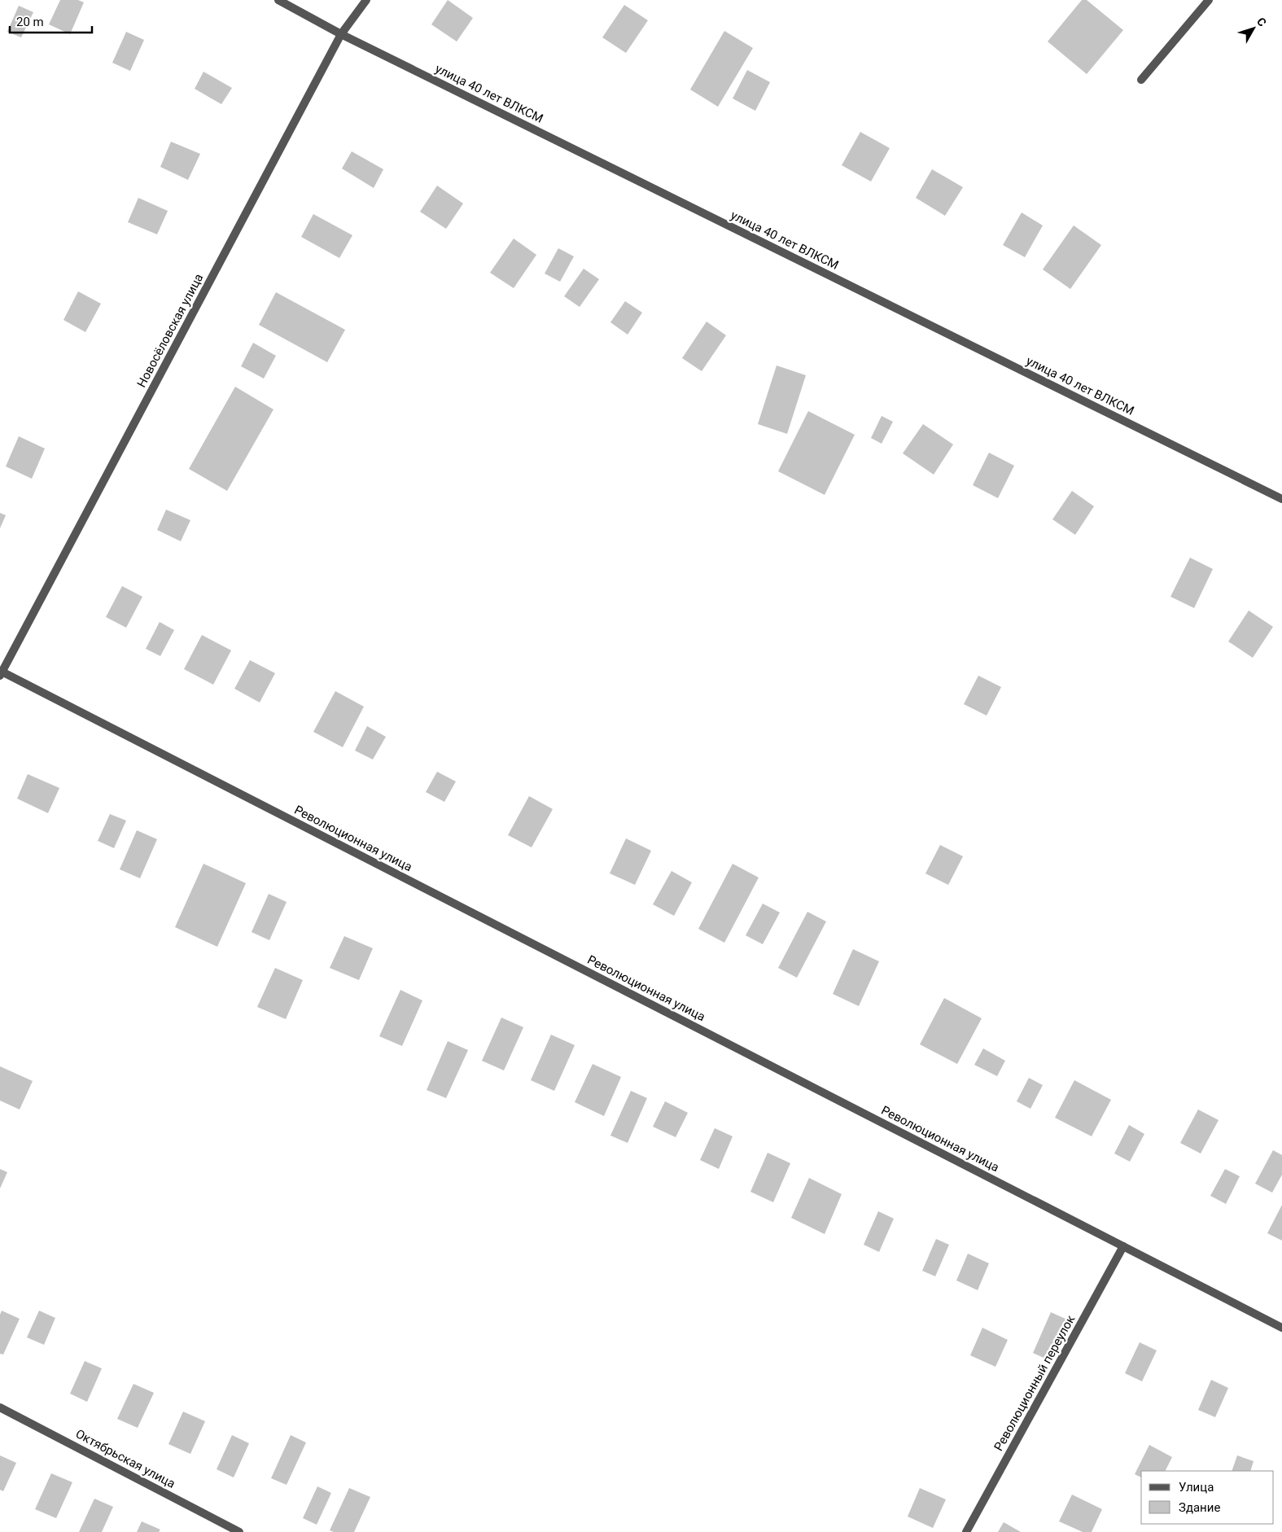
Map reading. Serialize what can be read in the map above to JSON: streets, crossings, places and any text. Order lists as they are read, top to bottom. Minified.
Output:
{"streets":{"street":["улица 40 лет ВЛКСМ","Новосёловская улица","Революционная улица","Революционный переулок","Октябрьская улица"]},"crossings":[["улица 40 лет ВЛКСМ","Новосёловская улица"],["Новосёловская улица","Революционная улица"],["Революционная улица","Революционный переулок"]],"legend":["Улица","Здание"],"scale_bar":"20 m","north":"top right"}
